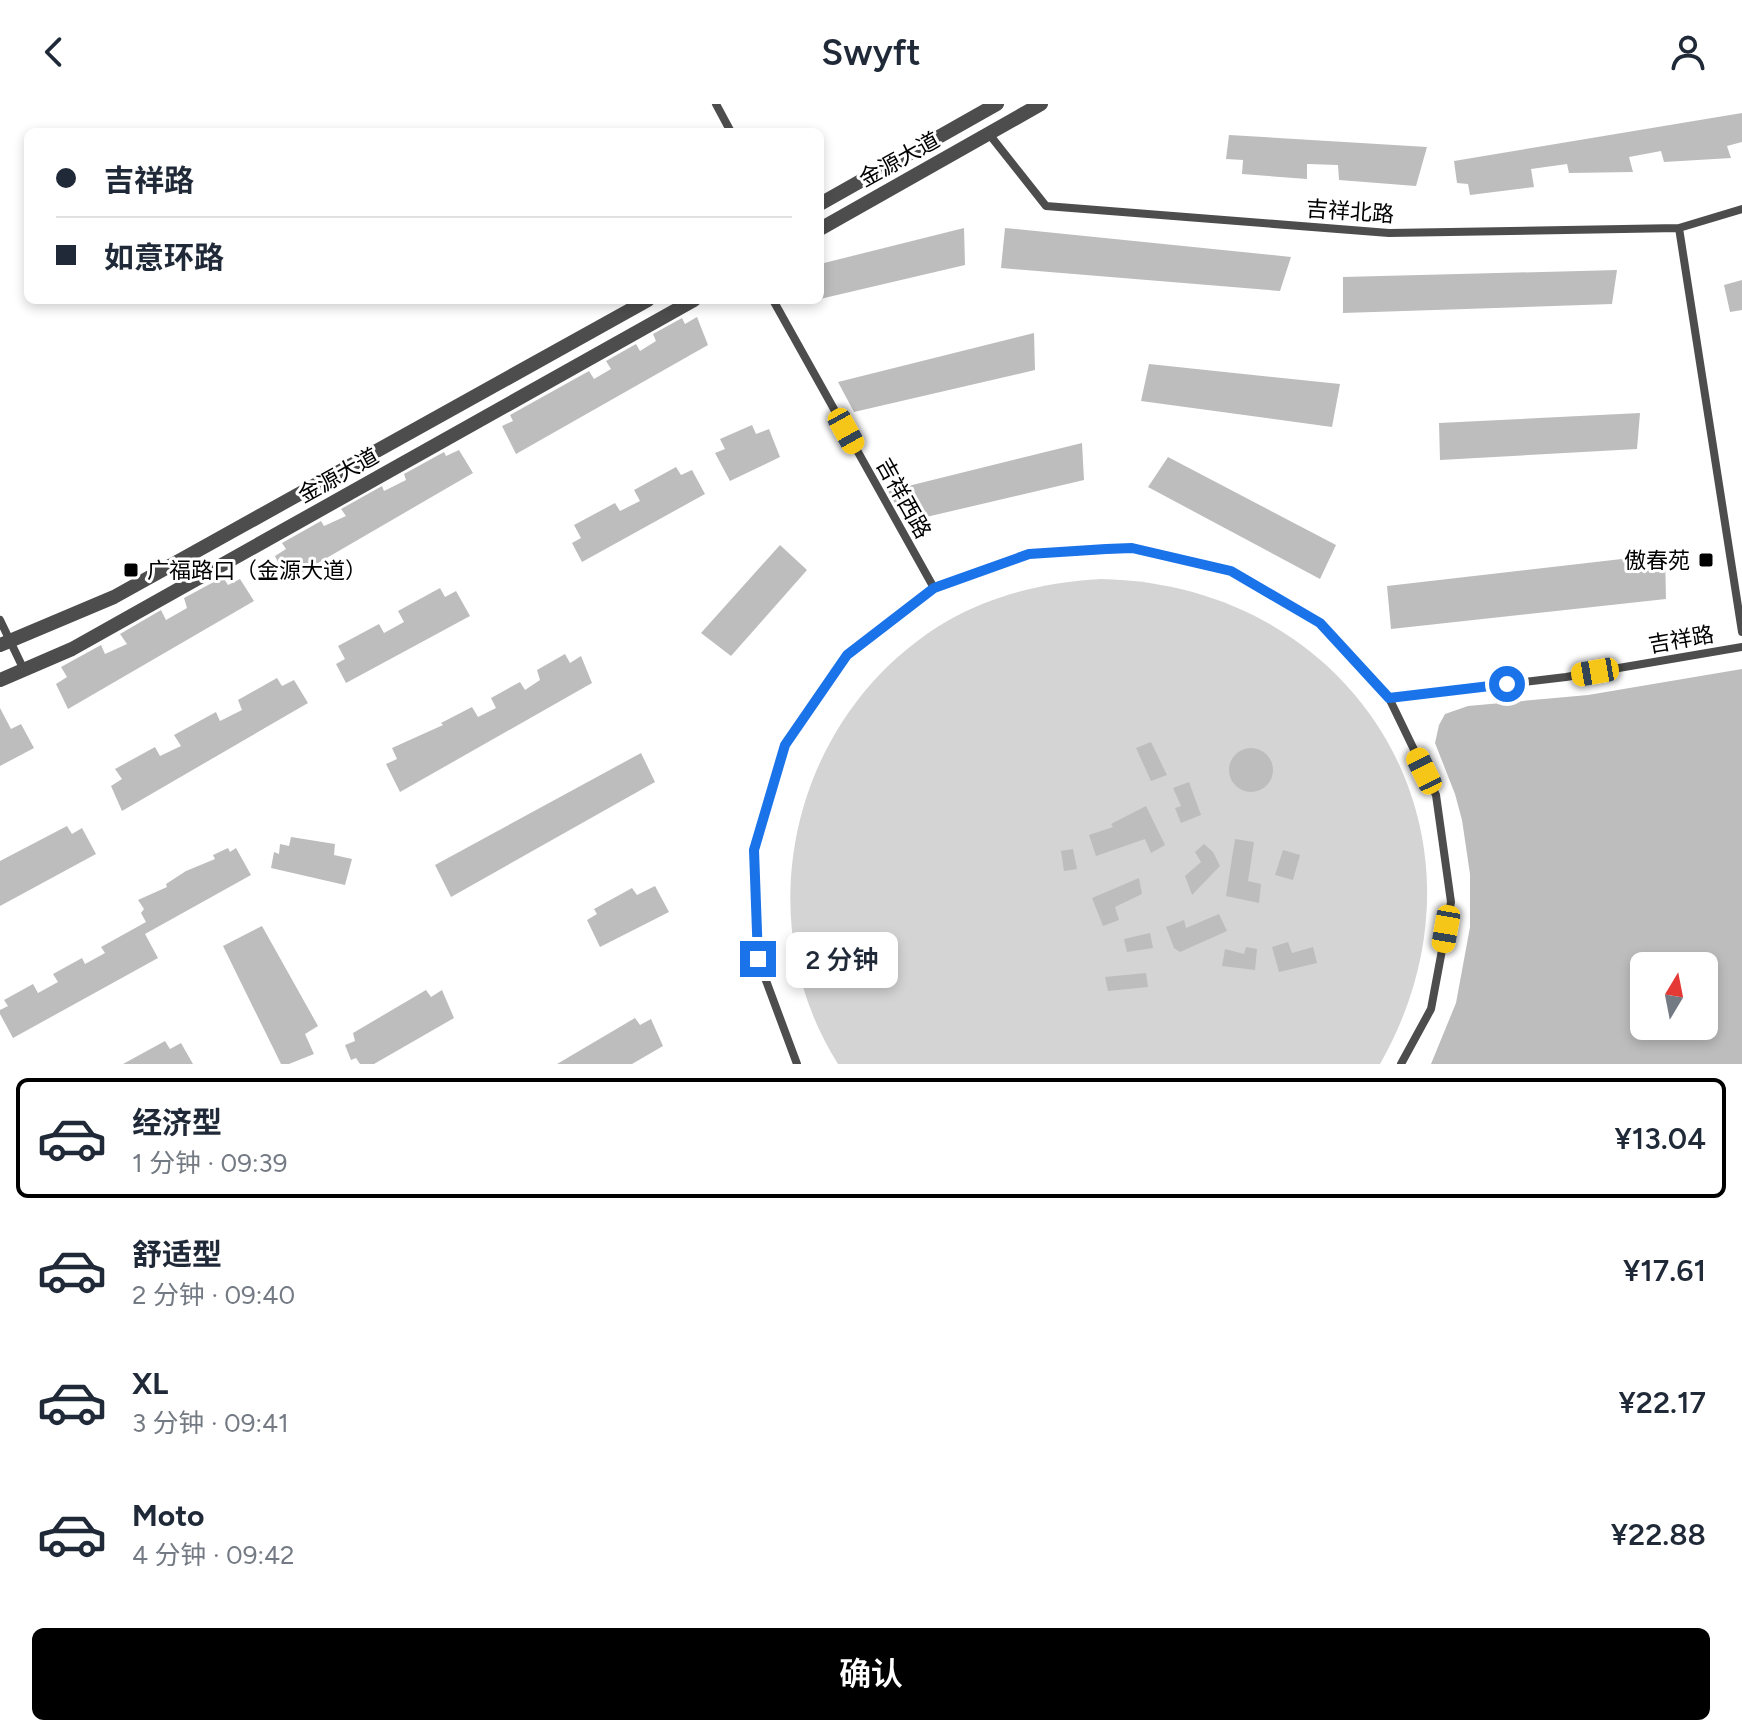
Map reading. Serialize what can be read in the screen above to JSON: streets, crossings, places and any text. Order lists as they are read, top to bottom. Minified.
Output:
{"streets":{"street":["金源大道","吉祥北路","吉祥西路","吉祥路"]},"crossings":[["金源大道","吉祥北路"]],"places":{"transit":["傲春苑","广福路口（金源大道）"]},"north":"top","page":{"header":"Swyft","banner":["吉祥路","如意环路"],"bubble":"2 分钟","list":[{"name":"经济型","note":"1 分钟 · 09:39","value":"¥13.04"},{"name":"舒适型","note":"2 分钟 · 09:40","value":"¥17.61"},{"name":"XL","note":"3 分钟 · 09:41","value":"¥22.17"},{"name":"Moto","note":"4 分钟 · 09:42","value":"¥22.88"}],"buttons":"确认"}}
